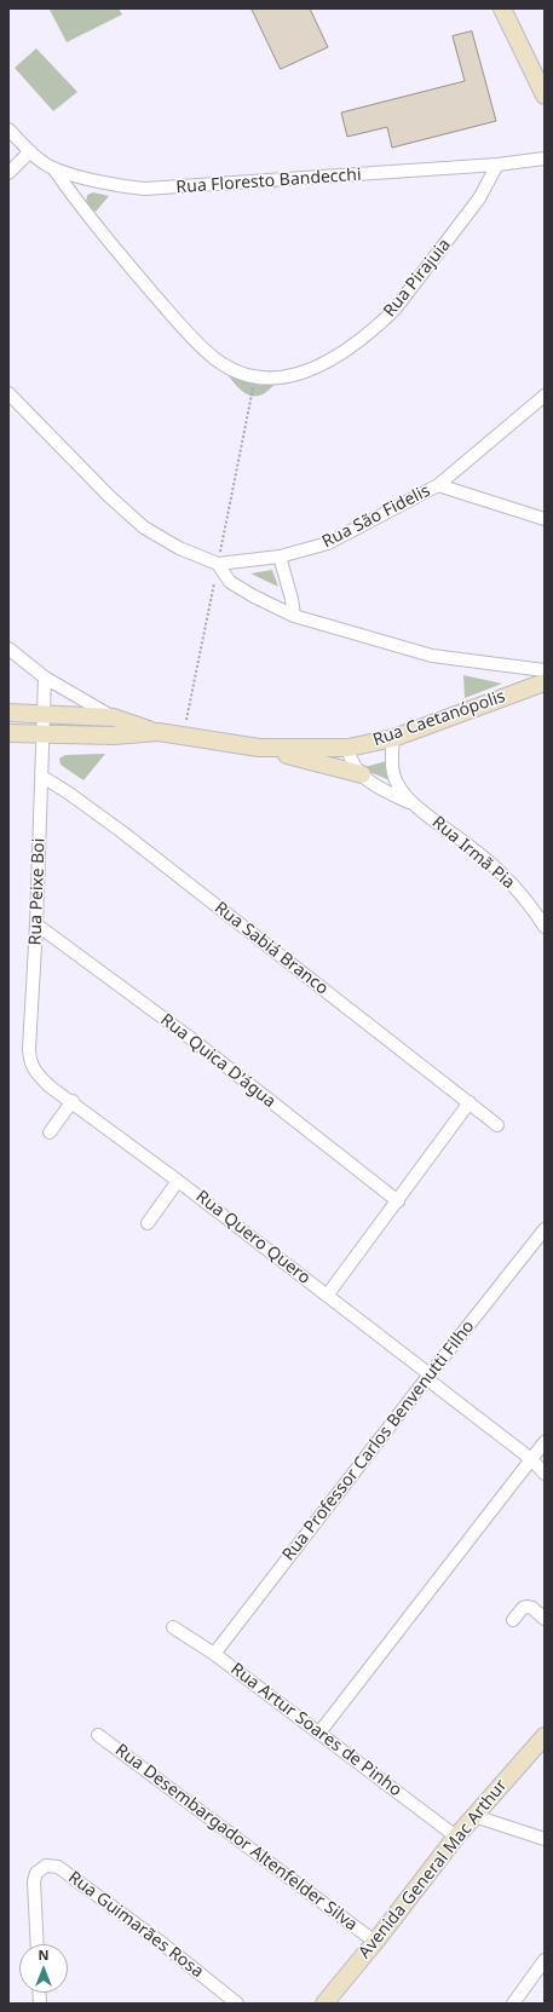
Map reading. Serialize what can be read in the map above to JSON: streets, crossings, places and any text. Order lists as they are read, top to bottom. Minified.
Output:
{"streets":{"main road":["Rua Caetanópolis","Avenida General Mac Arthur"],"street":["Rua Floresto Bandecchi","Rua Pirajuia","Rua São Fidelis","Rua Irmã Pia","Rua Peixe Boi","Rua Sabiá Branco","Rua Quica D'água","Rua Quero Quero","Rua Professor Carlos Benvenutti Filho","Rua Artur Soares de Pinho","Rua Desembargador Altenfelder Silva","Rua Guimarães Rosa"]},"crossings":[["Rua Floresto Bandecchi","Rua Pirajuia"],["Rua Caetanópolis","Rua Irmã Pia"],["Rua Caetanópolis","Rua Peixe Boi"],["Rua Peixe Boi","Rua Sabiá Branco"],["Rua Peixe Boi","Rua Quica D'água"],["Rua Peixe Boi","Rua Quero Quero"],["Rua Quero Quero","Rua Professor Carlos Benvenutti Filho"],["Rua Professor Carlos Benvenutti Filho","Rua Artur Soares de Pinho"],["Rua Artur Soares de Pinho","Avenida General Mac Arthur"],["Rua Desembargador Altenfelder Silva","Avenida General Mac Arthur"]],"north":"top"}
